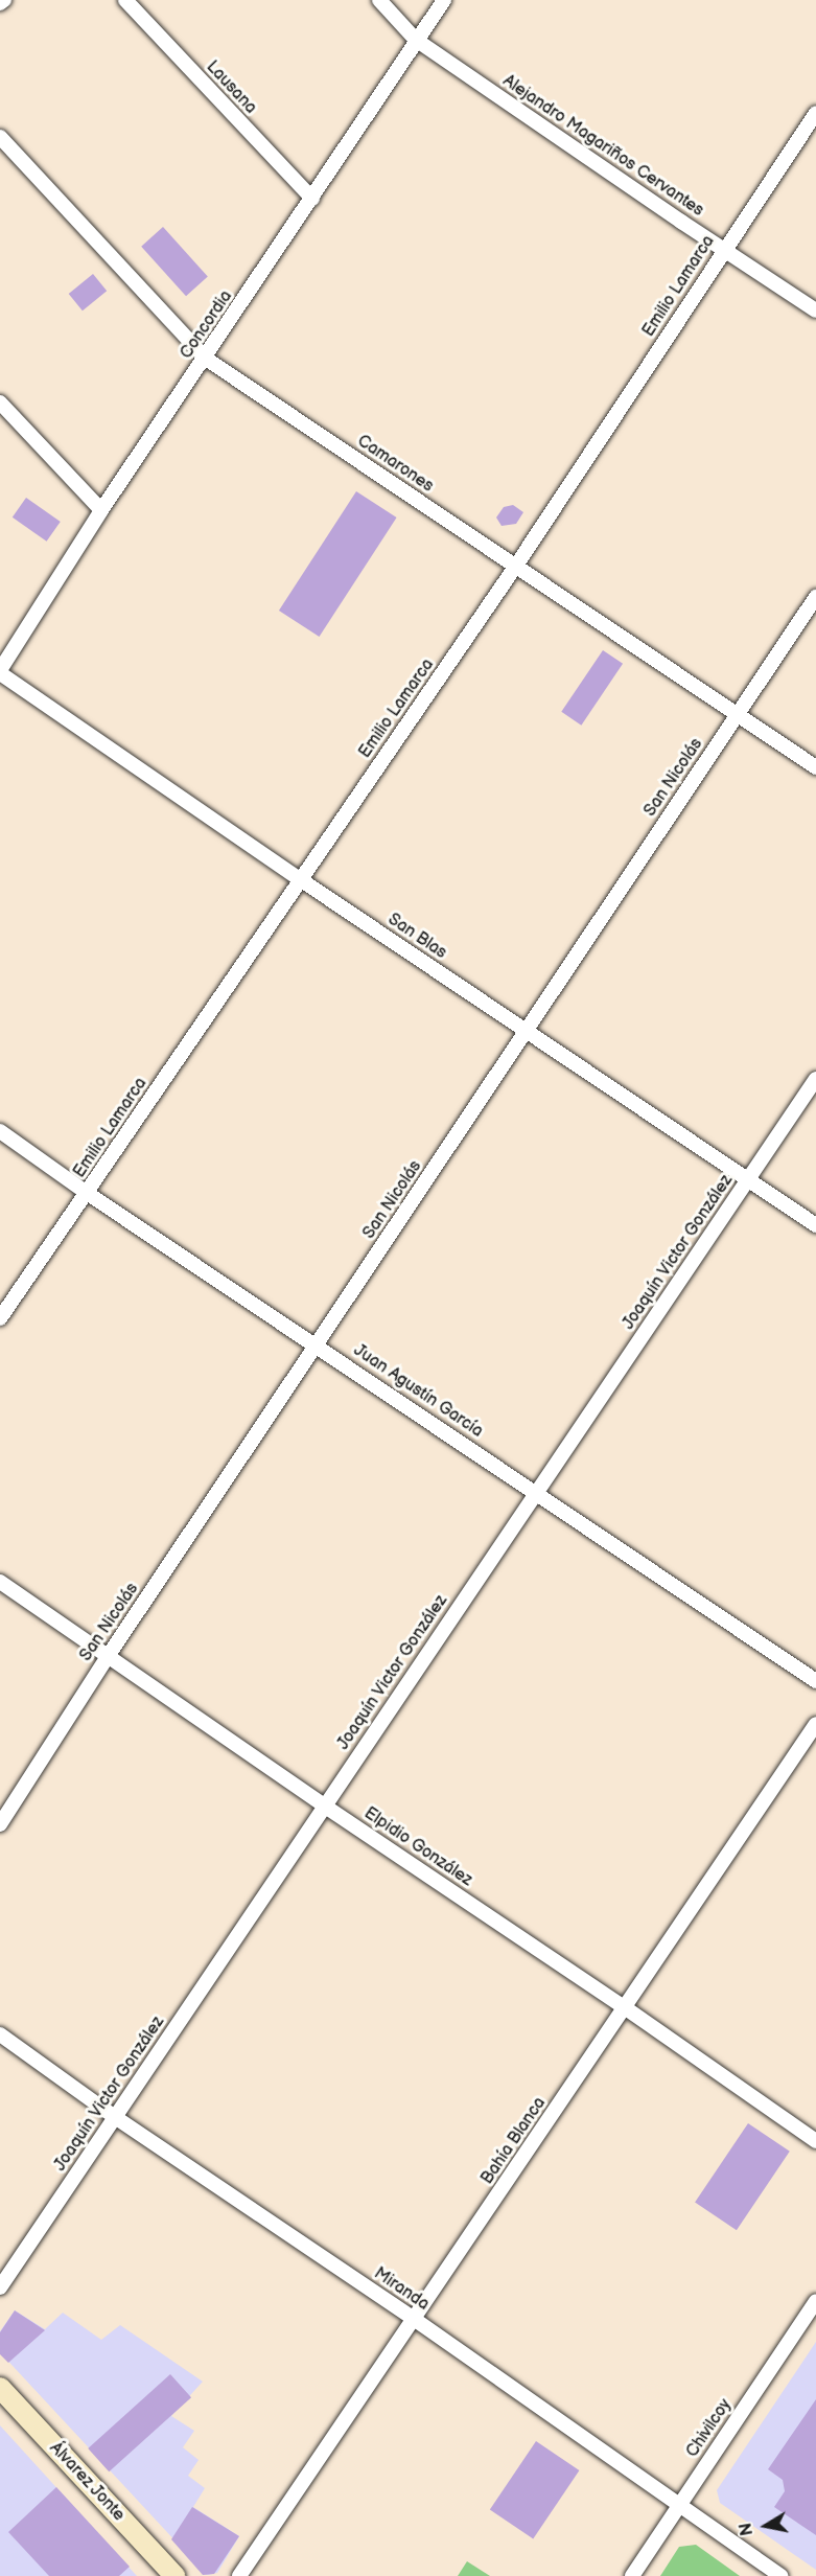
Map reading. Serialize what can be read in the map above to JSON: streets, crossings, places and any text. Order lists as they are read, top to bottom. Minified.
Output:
{"streets":{"street":["Lausana","Alejandro Magariños Cervantes","Emilio Lamarca","Concordia","Camarones","San Nicolás","San Blas","Joaquín Victor González","Juan Agustín García","Elpidio González","Bahía Blanca","Miranda","Chivilcoy","Álvarez Jonte"]},"crossings":[["Lausana","Concordia"],["Alejandro Magariños Cervantes","Emilio Lamarca"],["Alejandro Magariños Cervantes","Concordia"],["Emilio Lamarca","Camarones"],["Emilio Lamarca","San Blas"],["Emilio Lamarca","Juan Agustín García"],["Concordia","Camarones"],["Concordia","San Blas"],["Camarones","San Nicolás"],["San Nicolás","San Blas"],["San Nicolás","Juan Agustín García"],["San Nicolás","Elpidio González"],["San Blas","Joaquín Victor González"],["Joaquín Victor González","Juan Agustín García"],["Joaquín Victor González","Elpidio González"],["Joaquín Victor González","Miranda"],["Elpidio González","Bahía Blanca"],["Bahía Blanca","Miranda"],["Miranda","Chivilcoy"]],"north":"left"}
